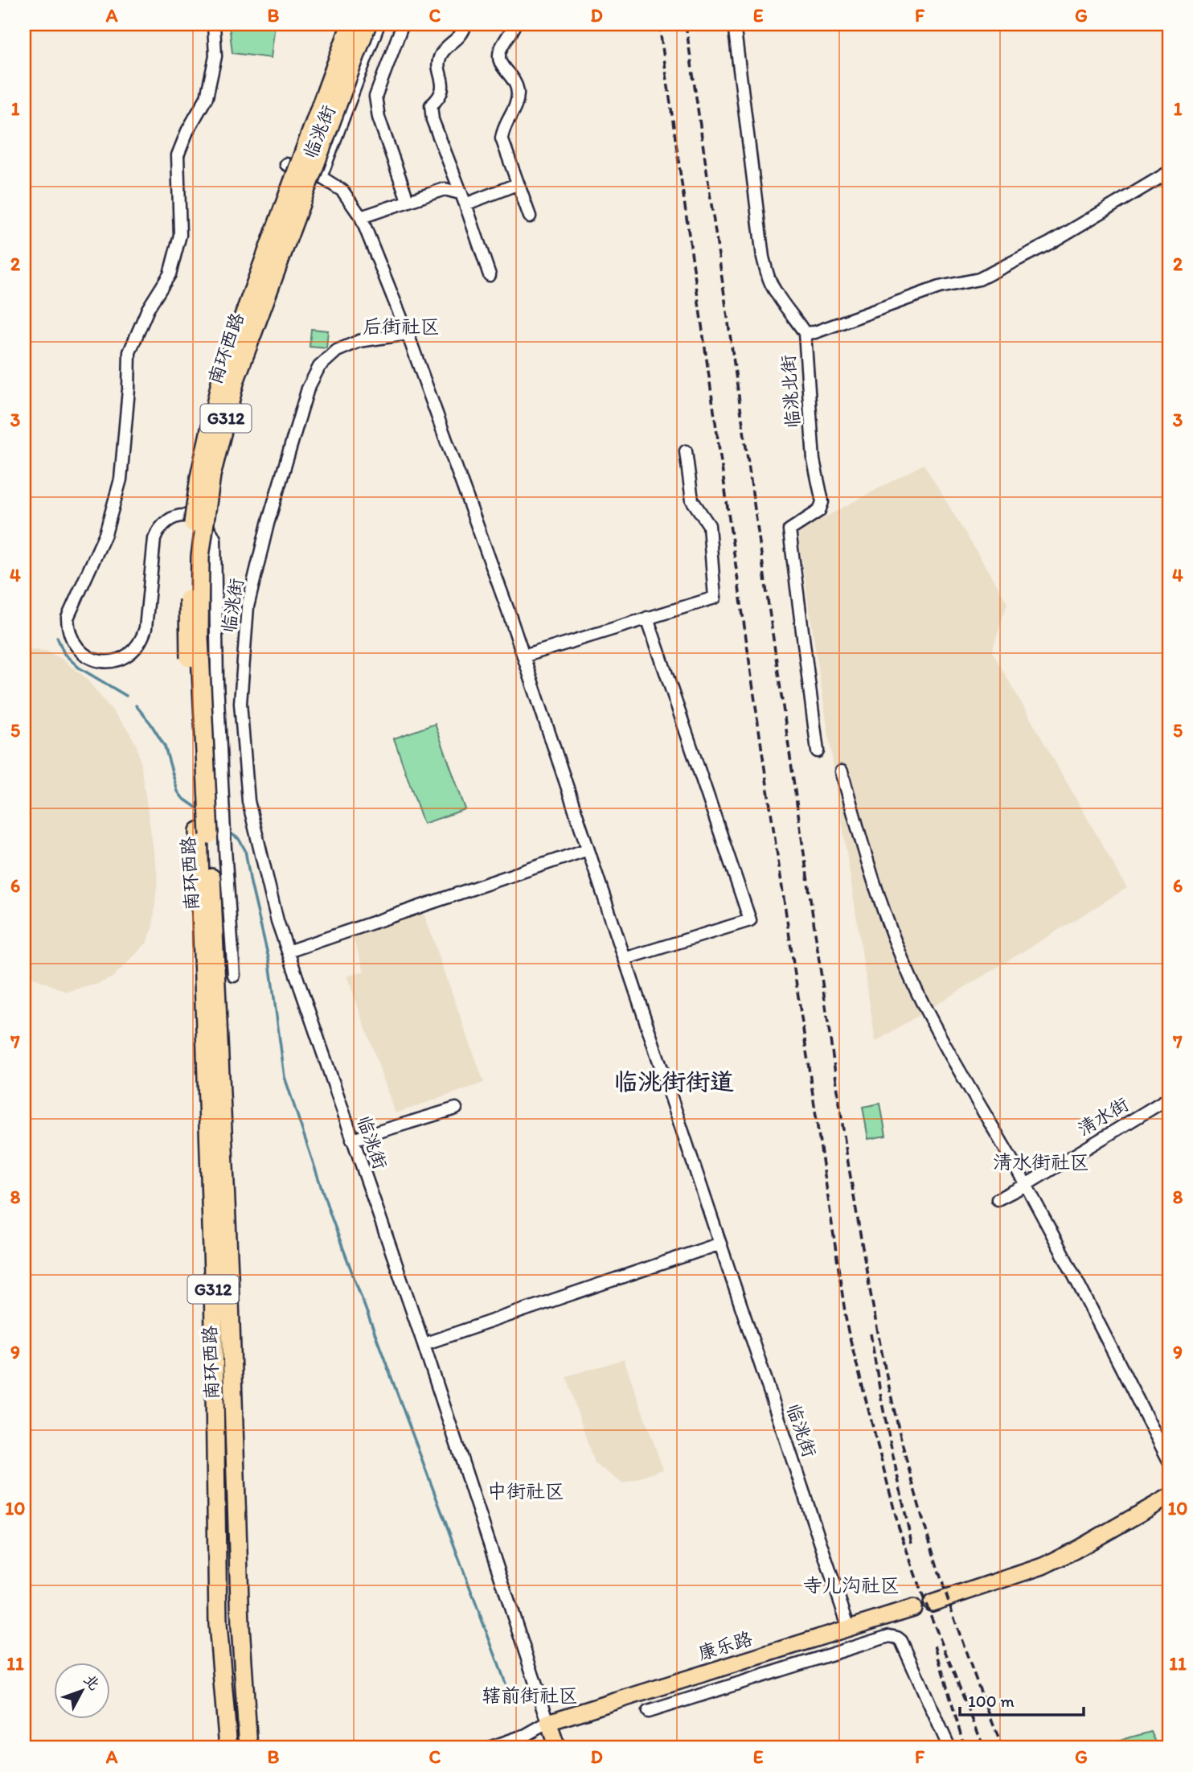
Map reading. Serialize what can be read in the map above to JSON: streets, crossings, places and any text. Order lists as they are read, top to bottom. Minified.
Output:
{"streets":{"highway":["南环西路","G312"],"main road":["康乐路"],"street":["临洮街","临洮北街","清水街"]},"crossings":[["临洮街","康乐路"]],"districts":["后街社区","临洮街街道","清水街社区","中街社区","寺儿沟社区","辖前街社区"],"scale_bar":"100 m","north":"top right","grid":{"columns":["A","B","C","D","E","F","G"],"rows":["1","2","3","4","5","6","7","8","9","10","11"]}}
